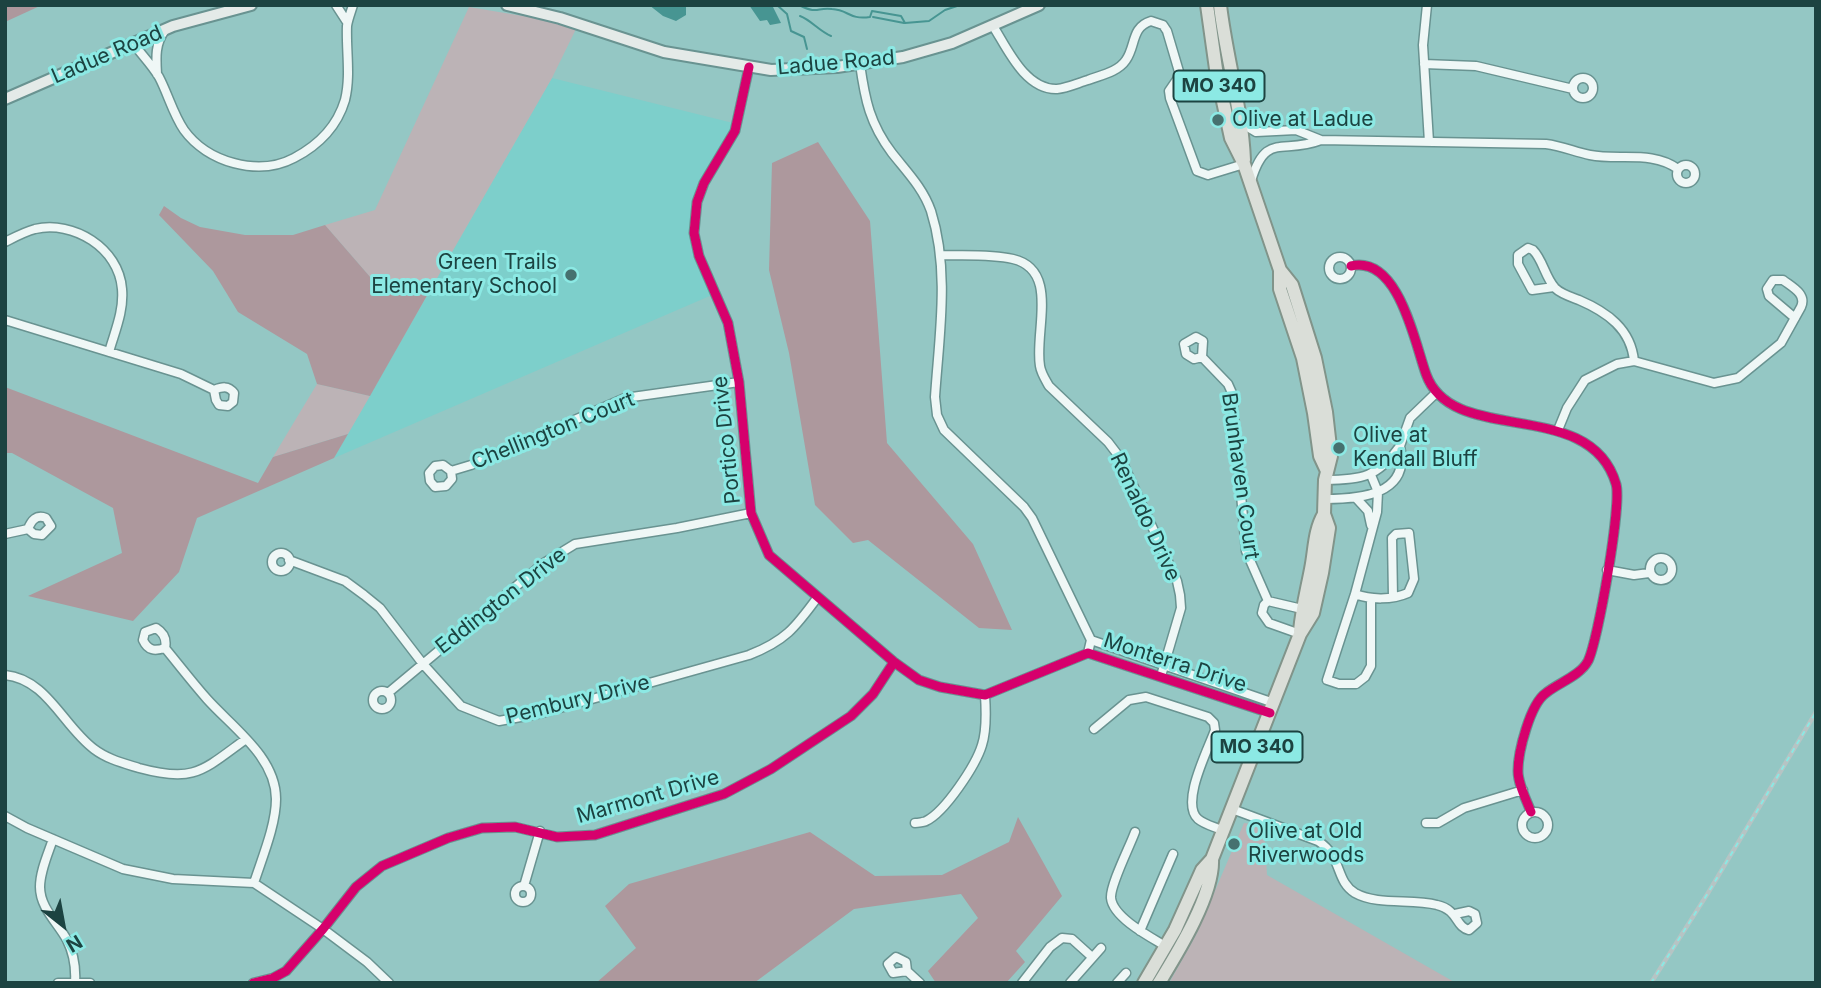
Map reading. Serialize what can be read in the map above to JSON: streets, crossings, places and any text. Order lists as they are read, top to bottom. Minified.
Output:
{"streets":{"main road":["Ladue Road","MO 340"],"street":["Chellington Court","Portico Drive","Brunhaven Court","Renaldo Drive","Eddington Drive","Monterra Drive","Pembury Drive","Marmont Drive"]},"crossings":[["Ladue Road","Portico Drive"],["MO 340","Brunhaven Court"],["MO 340","Monterra Drive"],["Chellington Court","Portico Drive"],["Portico Drive","Eddington Drive"],["Portico Drive","Monterra Drive"],["Portico Drive","Pembury Drive"],["Portico Drive","Marmont Drive"],["Renaldo Drive","Monterra Drive"],["Eddington Drive","Pembury Drive"]],"places":["Olive at Ladue","Green Trails Elementary School","Olive at Kendall Bluff","Olive at Old Riverwoods"],"north":"bottom right"}
